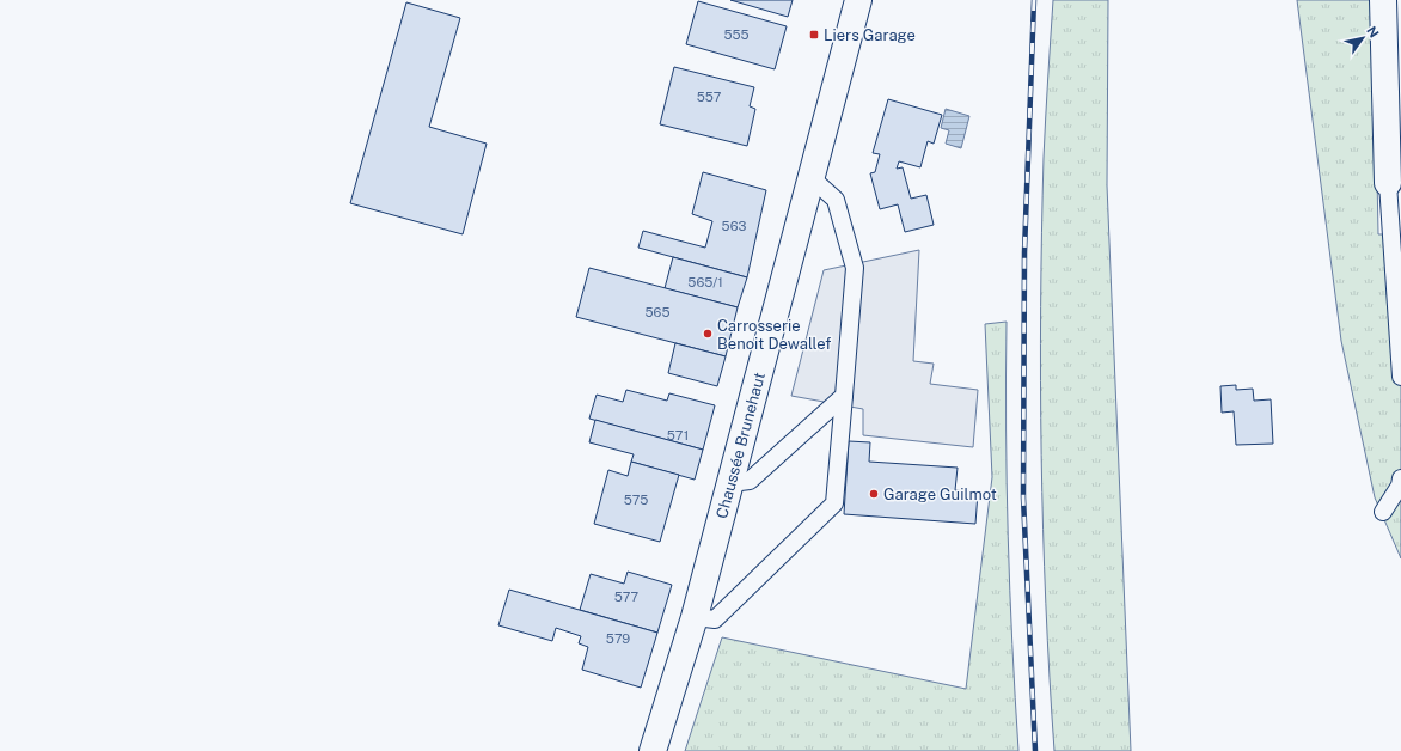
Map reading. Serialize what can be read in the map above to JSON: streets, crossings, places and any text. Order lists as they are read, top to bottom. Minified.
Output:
{"streets":{"street":["Chaussée Brunehaut"]},"places":{"transit":["Liers Garage"],"other":["Carrosserie Benoit Dewallef","Garage Guilmot"]},"house_numbers":["555","557","563","565/1","565","571","575","577","579"],"north":"top right"}
